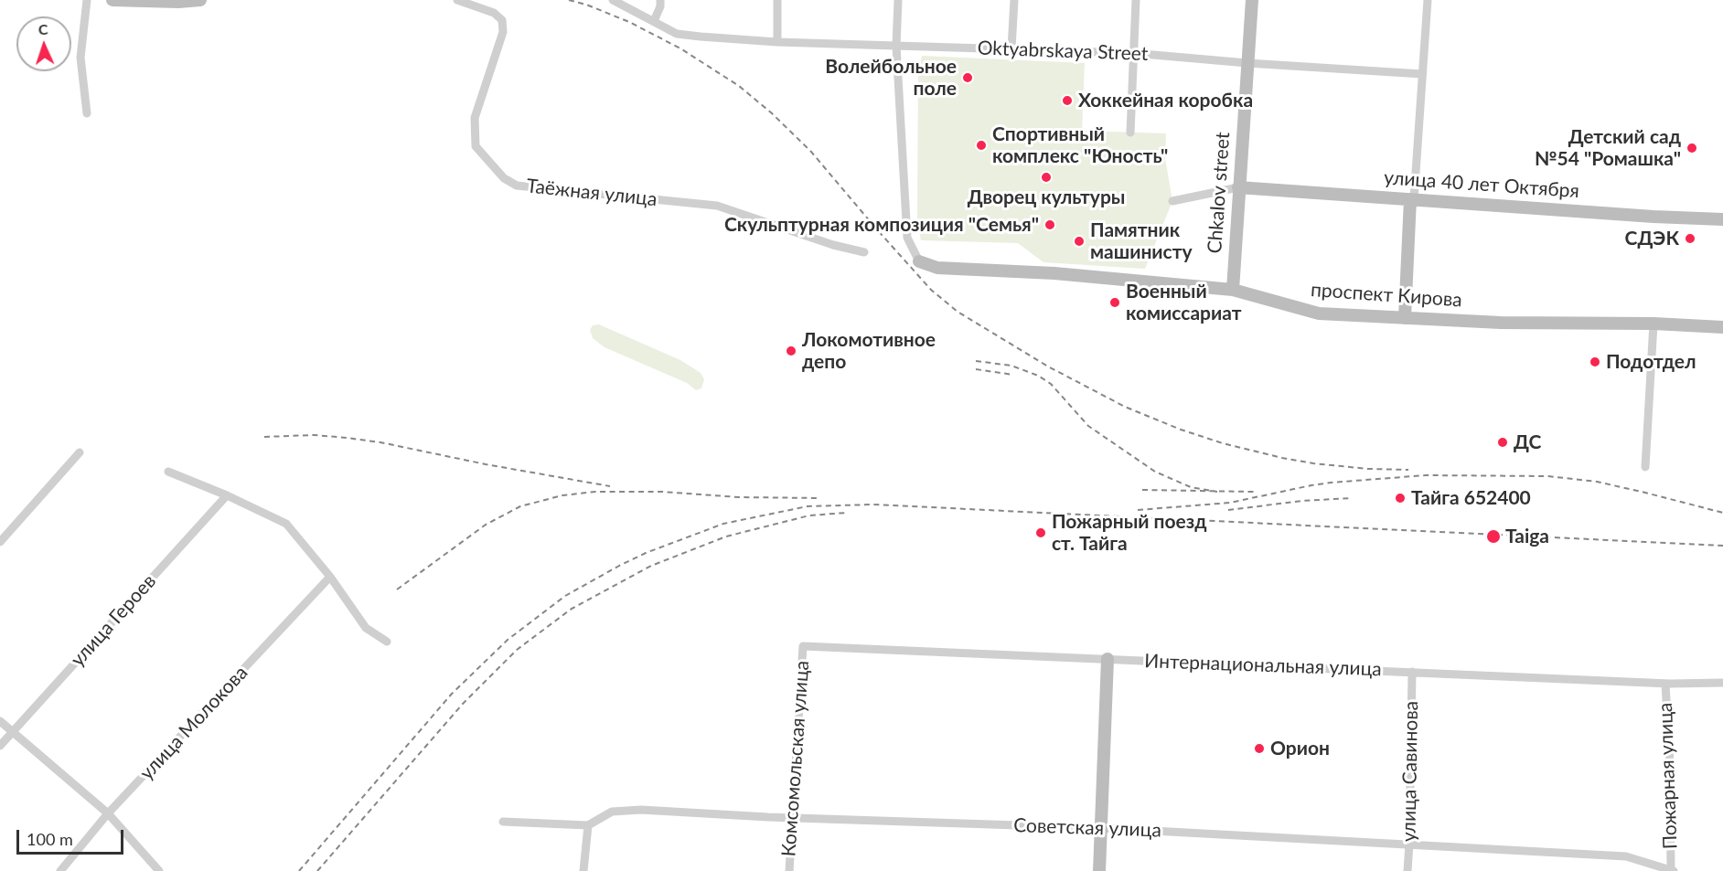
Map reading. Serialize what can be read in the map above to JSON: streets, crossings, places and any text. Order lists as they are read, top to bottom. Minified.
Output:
{"streets":{"street":["Oktyabrskaya Street","улица 40 лет Октября","Таёжная улица","Chkalov street","проспект Кирова","улица Героев","Интернациональная улица","улица Молокова","Комсомольская улица","улица Савинова","Пожарная улица","Советская улица"]},"crossings":[["Oktyabrskaya Street","Chkalov street"],["улица 40 лет Октября","Chkalov street"],["Chkalov street","проспект Кирова"],["Интернациональная улица","Комсомольская улица"],["Интернациональная улица","улица Савинова"],["Интернациональная улица","Пожарная улица"],["Комсомольская улица","Советская улица"],["улица Савинова","Советская улица"],["Пожарная улица","Советская улица"]],"places":["Волейбольное поле","Хоккейная коробка","Спортивный комплекс \"Юность\"","Детский сад №54 \"Ромашка\"","Дворец культуры","Скульптурная композиция \"Семья\"","СДЭК","Памятник машинисту","Военный комиссариат","Локомотивное депо","Подотдел","ДС","Тайга 652400","Пожарный поезд ст. Тайга","Taiga","Орион"],"scale_bar":"100 m","north":"top"}
